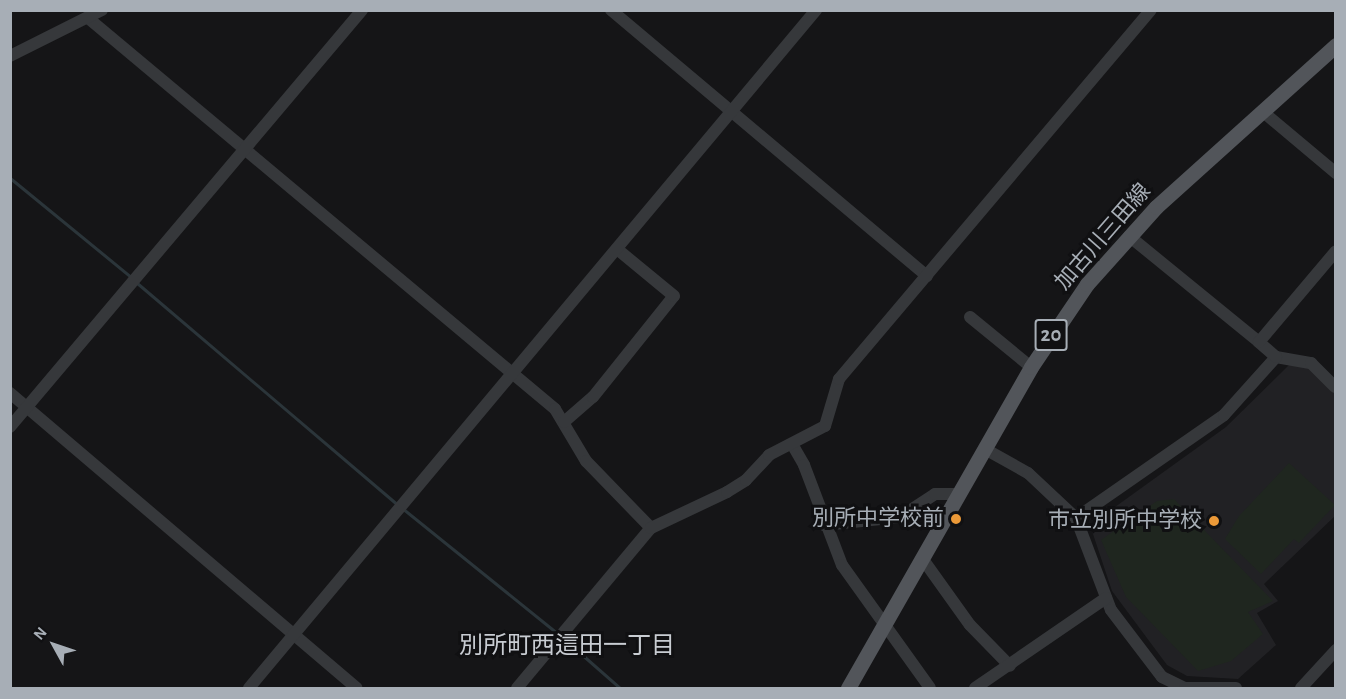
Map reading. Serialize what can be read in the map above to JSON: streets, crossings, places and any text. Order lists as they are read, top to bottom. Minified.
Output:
{"streets":{"main road":["加古川三田線","20"]},"districts":["別所町西這田一丁目"],"places":["別所中学校前","市立別所中学校"],"north":"top left"}
